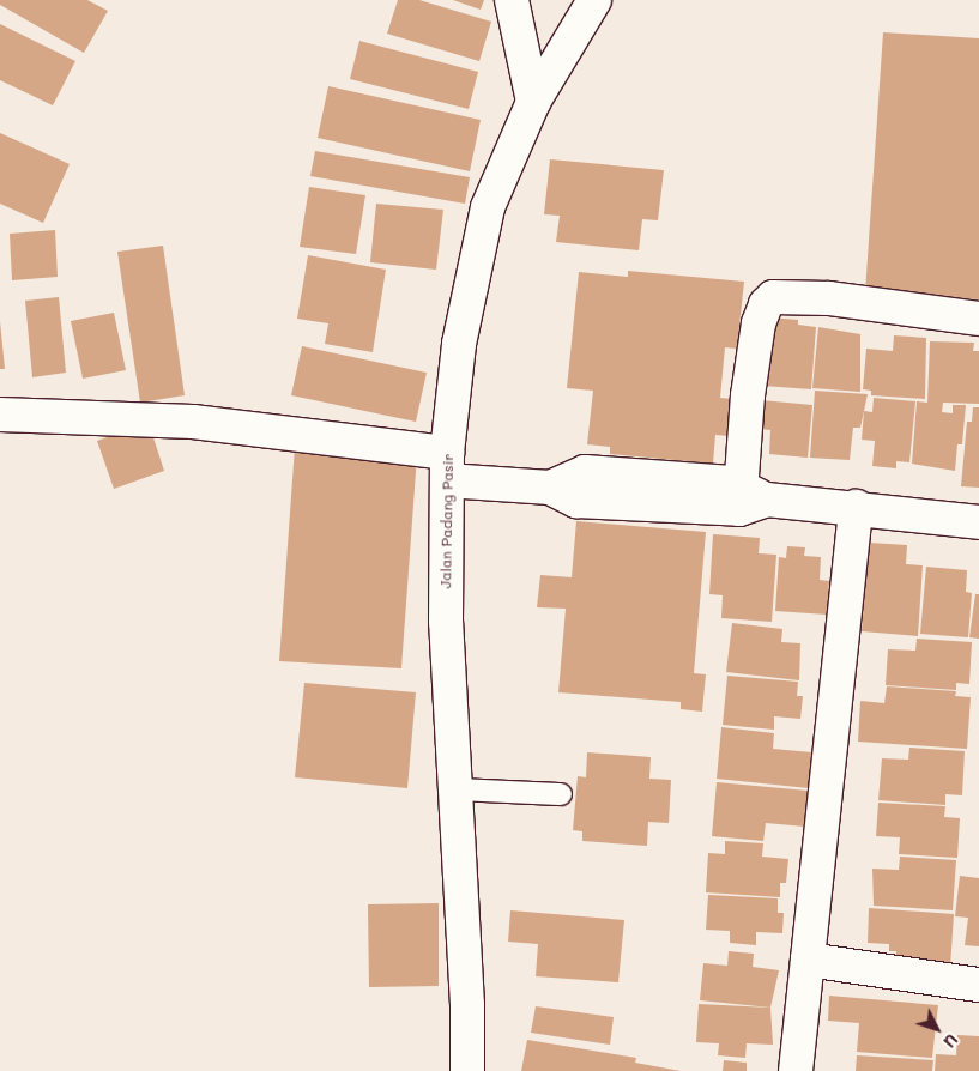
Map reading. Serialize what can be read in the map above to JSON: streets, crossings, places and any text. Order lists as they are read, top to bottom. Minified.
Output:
{"streets":{"main road":["Jalan Padang Pasir"]},"north":"bottom right"}
